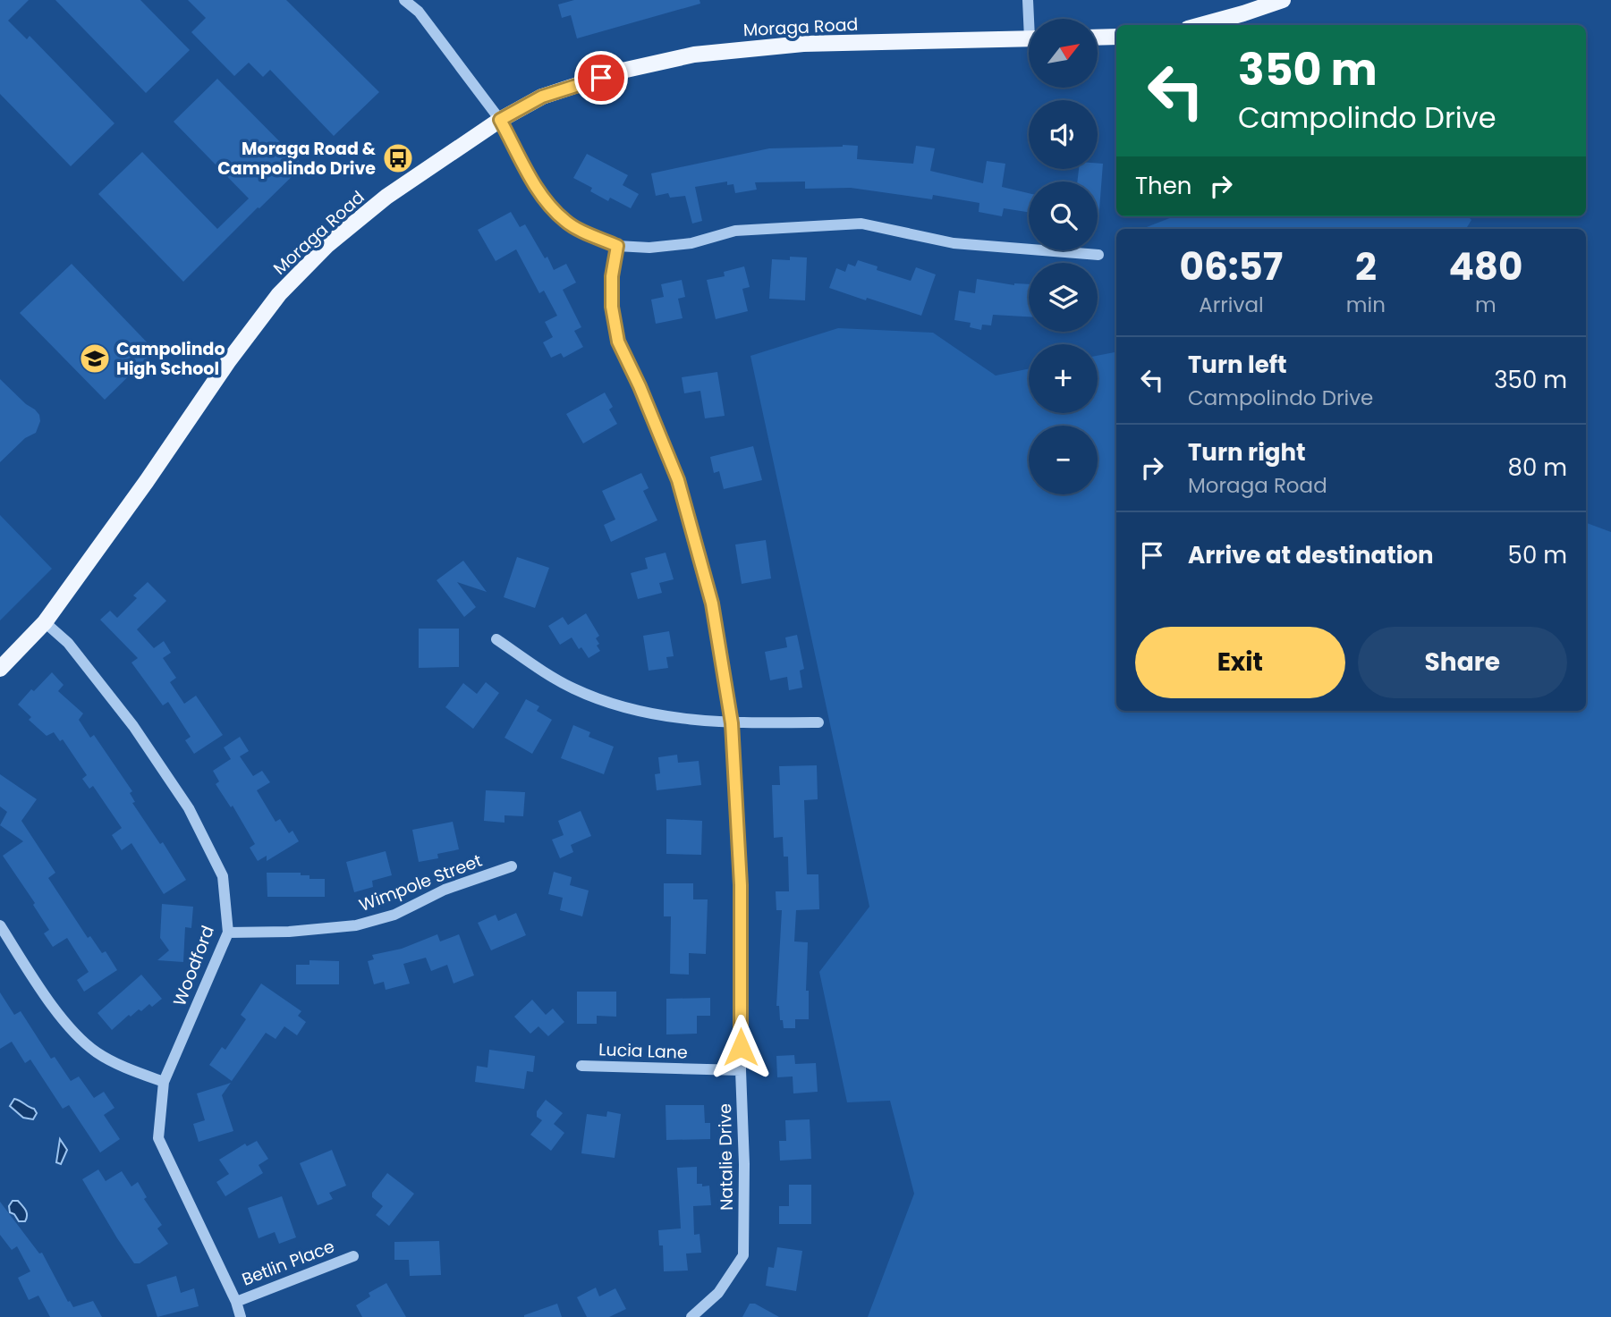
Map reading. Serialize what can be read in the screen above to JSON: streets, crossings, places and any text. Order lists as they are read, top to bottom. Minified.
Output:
{"streets":{"main road":["Moraga Road"],"street":["Wimpole Street","Woodford","Lucia Lane","Natalie Drive","Betlin Place"]},"crossings":[["Moraga Road","Woodford"],["Wimpole Street","Woodford"],["Woodford","Betlin Place"],["Lucia Lane","Natalie Drive"]],"places":{"bus stop":["Moraga Road & Campolindo Drive"],"school or university":["Campolindo High School"]},"north":"top right","page":{"map_buttons":["+","−"],"turn":["350 m","Campolindo Drive"],"then":"Then","eta":["06:57","Arrival","2","min","480","m"],"list":[{"name":"Turn left","note":"Campolindo Drive","value":"350 m"},{"name":"Turn right","note":"Moraga Road","value":"80 m"},{"name":"Arrive at destination","value":"50 m"}],"buttons":["Exit","Share"]}}
